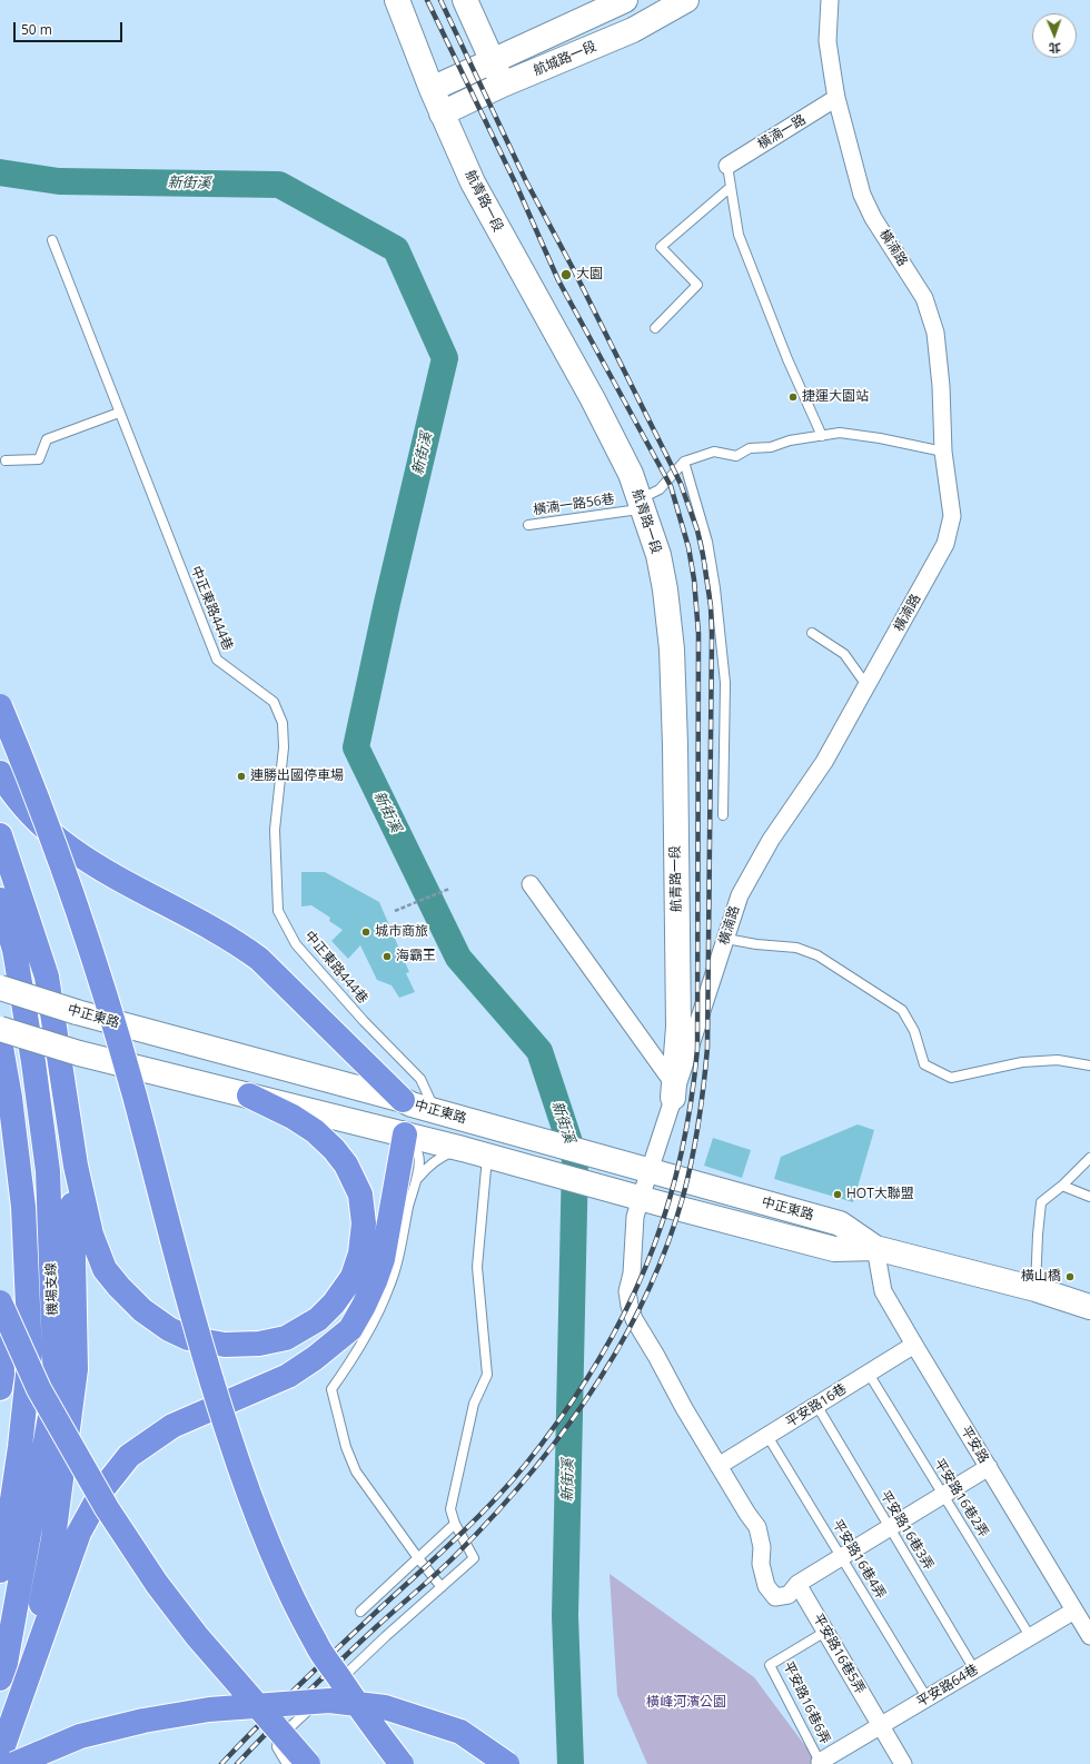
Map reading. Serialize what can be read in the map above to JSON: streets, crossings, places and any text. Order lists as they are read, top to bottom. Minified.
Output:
{"streets":{"highway":["機場支線"],"main road":["航城路一段","航青路一段","中正東路"],"street":["橫湳一路","橫湳路","平安路16巷","平安路","平安路16巷5弄","平安路64巷"],"lane":["橫湳一路56巷","中正東路444巷","平安路16巷2弄","平安路16巷3弄","平安路16巷4弄","平安路16巷6弄"]},"crossings":[["航城路一段","航青路一段"],["橫湳一路","橫湳路"],["航青路一段","橫湳路"],["航青路一段","橫湳一路56巷"],["橫湳路","中正東路"],["橫湳路","平安路16巷"],["橫湳路","平安路16巷5弄"],["中正東路444巷","中正東路"],["中正東路","平安路"],["平安路16巷","平安路"],["平安路16巷","平安路16巷2弄"],["平安路16巷","平安路16巷3弄"],["平安路16巷","平安路16巷4弄"],["平安路","平安路64巷"],["平安路16巷2弄","平安路64巷"],["平安路16巷3弄","平安路64巷"],["平安路16巷4弄","平安路64巷"],["平安路16巷5弄","平安路64巷"],["平安路16巷5弄","平安路16巷6弄"],["平安路64巷","平安路16巷6弄"]],"water":["新街溪"],"parks":["橫峰河濱公園"],"places":["大園","捷運大園站","連勝出國停車場","城市商旅","海霸王","HOT大聯盟","橫山橋"],"scale_bar":"50 m","north":"bottom"}
